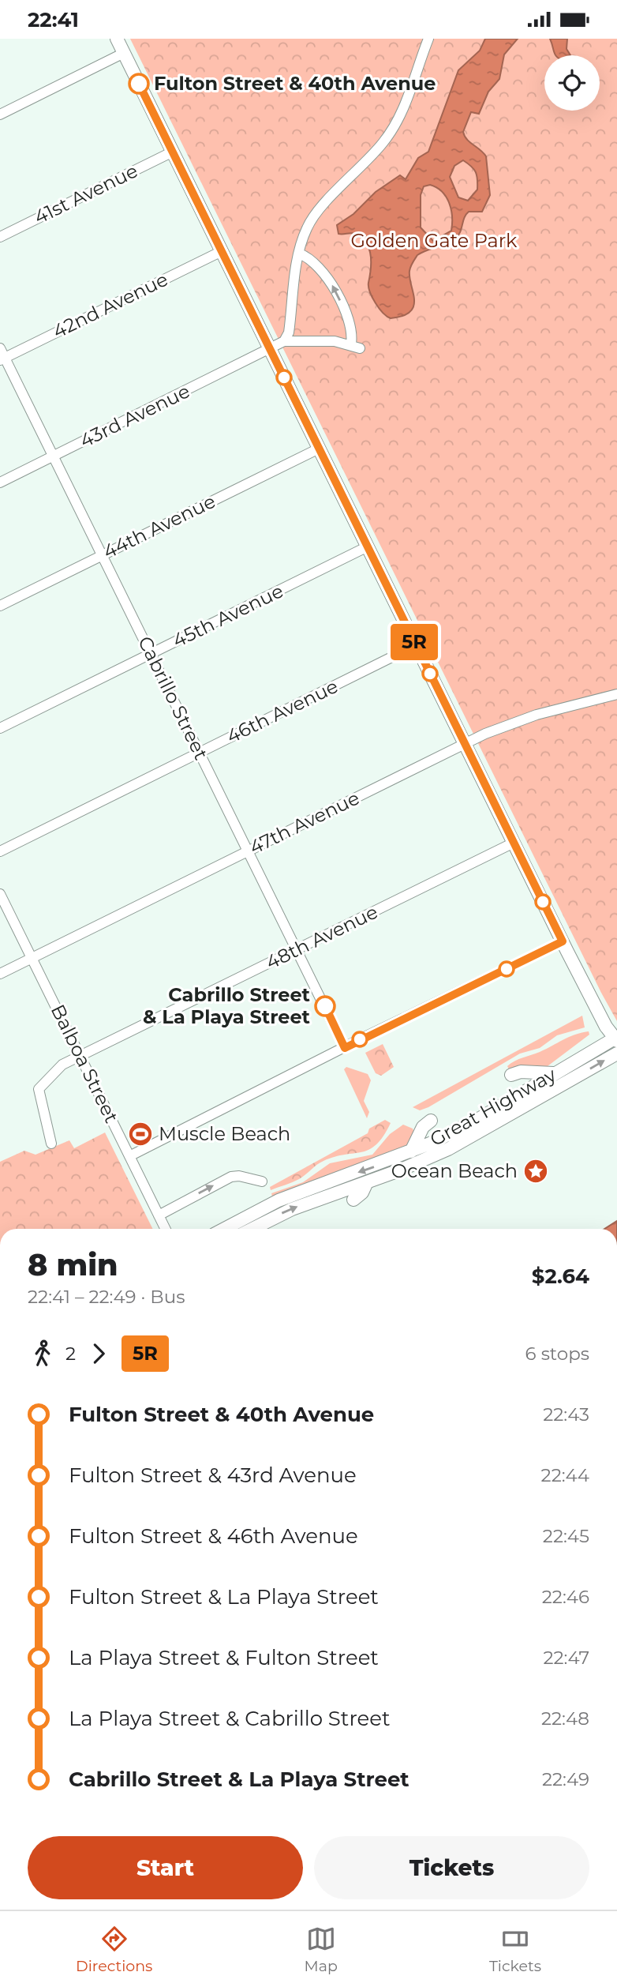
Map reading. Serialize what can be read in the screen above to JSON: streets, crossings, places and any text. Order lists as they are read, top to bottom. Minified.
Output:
{"streets":{"main road":["Great Highway"],"street":["41st Avenue","42nd Avenue","43rd Avenue","44th Avenue","45th Avenue","Cabrillo Street","46th Avenue","47th Avenue","48th Avenue","Balboa Street"]},"crossings":[["42nd Avenue","Cabrillo Street"],["43rd Avenue","Cabrillo Street"],["44th Avenue","Cabrillo Street"],["45th Avenue","Cabrillo Street"],["Cabrillo Street","46th Avenue"],["Cabrillo Street","47th Avenue"],["Cabrillo Street","48th Avenue"],["47th Avenue","Balboa Street"],["48th Avenue","Balboa Street"]],"parks":["Golden Gate Park"],"places":{"other":["Fulton Street & 40th Avenue","Cabrillo Street & La Playa Street"],"sports":["Muscle Beach"],"place":["Ocean Beach"]},"lines":["bus line 5R"],"page":{"status":"22:41","on_map":"5R","heading":["8 min","22:41 – 22:49 · Bus","$2.64"],"legs":["2","5R","6 stops"],"list":[{"name":"Fulton Street & 40th Avenue","value":"22:43"},{"name":"Fulton Street & 43rd Avenue","value":"22:44"},{"name":"Fulton Street & 46th Avenue","value":"22:45"},{"name":"Fulton Street & La Playa Street","value":"22:46"},{"name":"La Playa Street & Fulton Street","value":"22:47"},{"name":"La Playa Street & Cabrillo Street","value":"22:48"},{"name":"Cabrillo Street & La Playa Street","value":"22:49"}],"buttons":["Start","Tickets"],"tabs":["Directions","Map","Tickets"]}}
